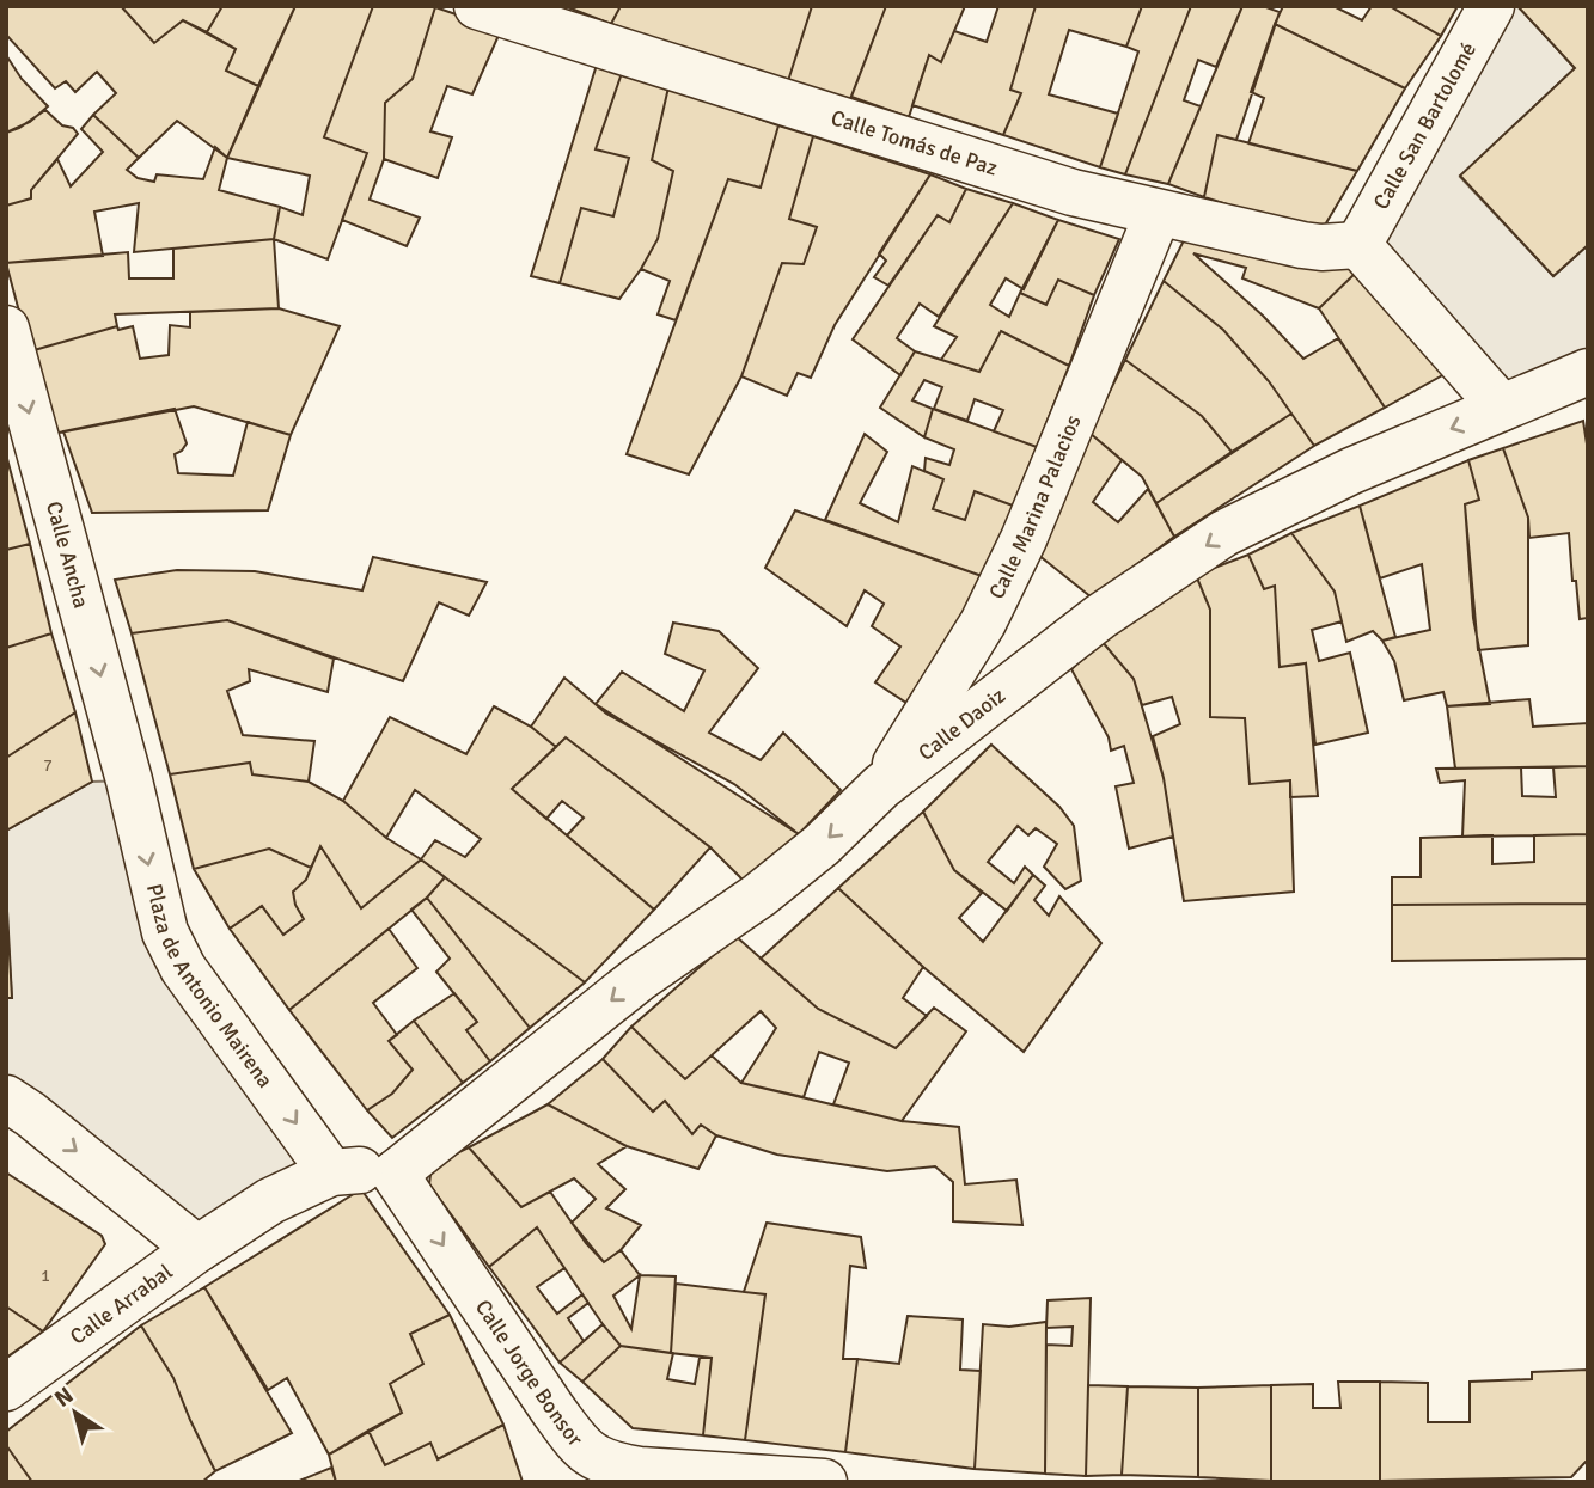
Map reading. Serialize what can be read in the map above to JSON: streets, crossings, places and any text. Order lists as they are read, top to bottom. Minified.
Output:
{"streets":{"street":["Calle San Bartolomé","Calle Tomás de Paz","Calle Marina Palacios","Calle Ancha","Calle Daoiz","Plaza de Antonio Mairena","Calle Arrabal","Calle Jorge Bonsor"]},"crossings":[["Calle San Bartolomé","Calle Tomás de Paz"],["Calle Tomás de Paz","Calle Marina Palacios"],["Calle Marina Palacios","Calle Daoiz"],["Calle Ancha","Plaza de Antonio Mairena"],["Calle Daoiz","Calle Jorge Bonsor"]],"one_way":["Calle Ancha","Calle Daoiz","Calle Jorge Bonsor"],"house_numbers":["7","1"],"north":"top left"}
